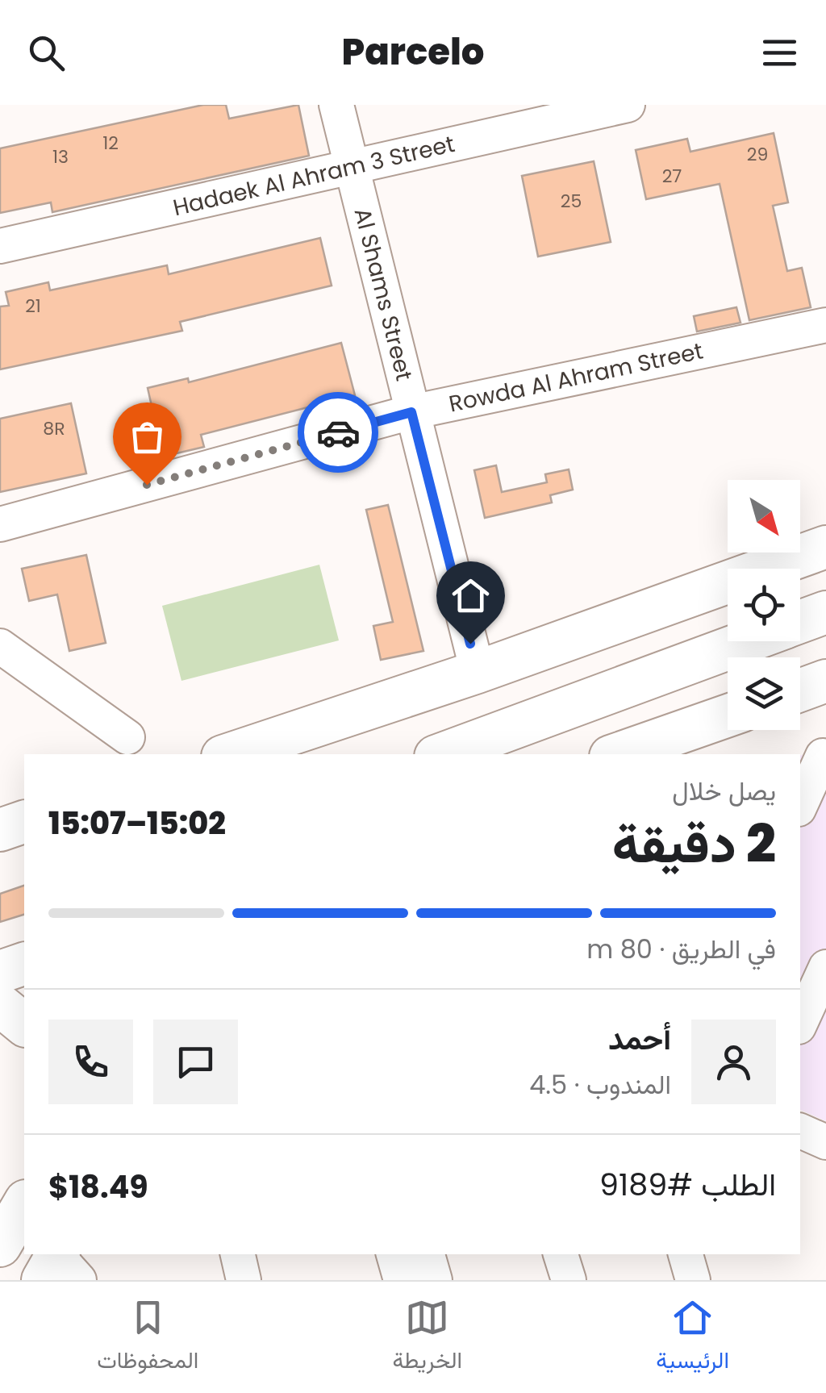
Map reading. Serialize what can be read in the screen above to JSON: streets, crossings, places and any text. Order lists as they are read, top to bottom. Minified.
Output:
{"streets":{"street":["Hadaek Al Ahram 3 Street","Al Shams Street","Rowda Al Ahram Street"]},"crossings":[["Hadaek Al Ahram 3 Street","Al Shams Street"],["Al Shams Street","Rowda Al Ahram Street"]],"house_numbers":["12","29","13","27","25","21","8R"],"north":"bottom right","page":{"header":"Parcelo","heading":["2 دقيقة","يصل خلال","15:02–15:07"],"panel":["أحمد","المندوب · 4.5","الطلب #9189","$18.49"],"bar":"في الطريق · 80 m","tabs":["الرئيسية","الخريطة","المحفوظات"]}}
